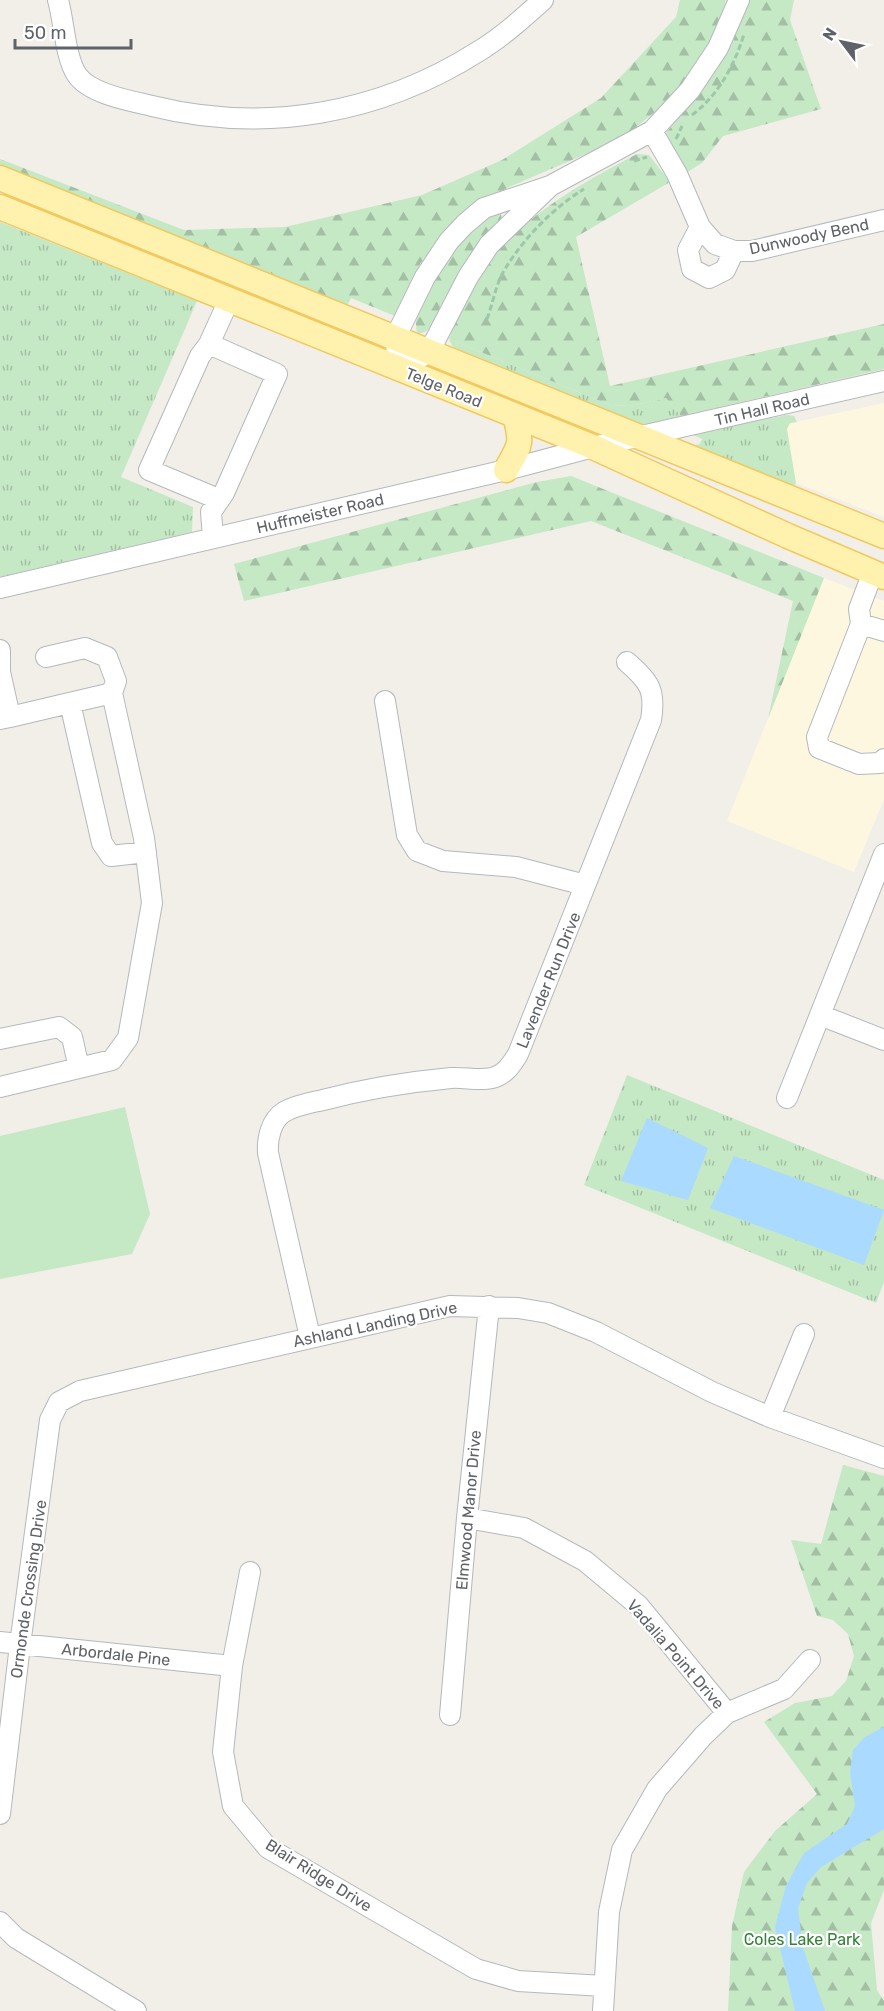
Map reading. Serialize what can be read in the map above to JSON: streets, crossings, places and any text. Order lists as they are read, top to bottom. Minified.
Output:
{"streets":{"main road":["Telge Road"],"street":["Dunwoody Bend","Tin Hall Road","Huffmeister Road","Lavender Run Drive","Ashland Landing Drive","Elmwood Manor Drive","Ormonde Crossing Drive","Arbordale Pine","Vadalia Point Drive","Blair Ridge Drive"]},"crossings":[["Telge Road","Tin Hall Road"],["Telge Road","Huffmeister Road"],["Tin Hall Road","Huffmeister Road"],["Lavender Run Drive","Ashland Landing Drive"],["Ashland Landing Drive","Elmwood Manor Drive"],["Ashland Landing Drive","Ormonde Crossing Drive"],["Elmwood Manor Drive","Vadalia Point Drive"],["Ormonde Crossing Drive","Arbordale Pine"],["Arbordale Pine","Blair Ridge Drive"]],"parks":["Coles Lake Park"],"scale_bar":"50 m","north":"top left"}
